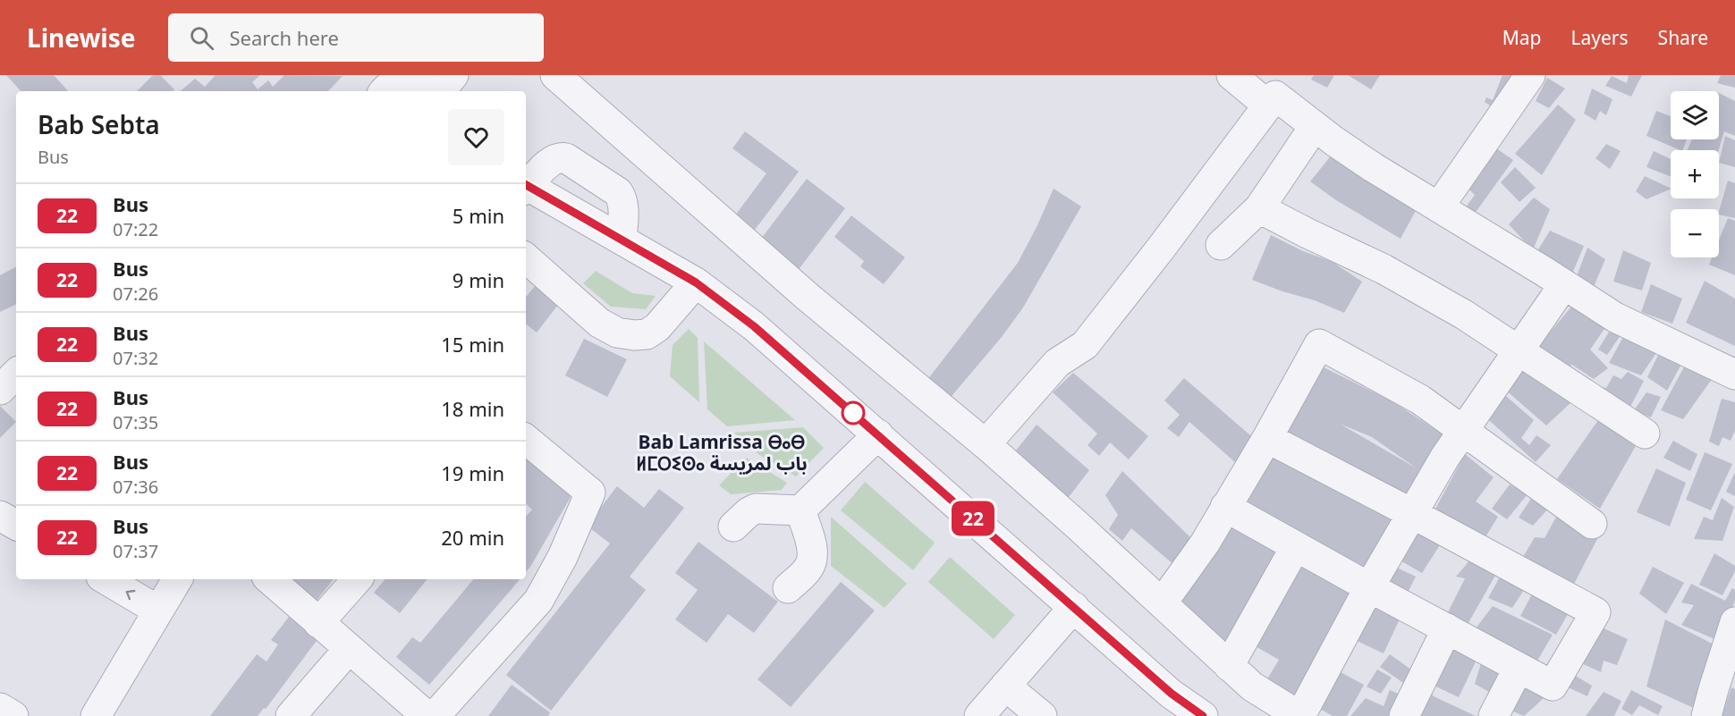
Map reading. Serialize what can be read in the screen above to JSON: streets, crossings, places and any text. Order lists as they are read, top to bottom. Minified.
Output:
{"districts":["Bab Lamrissa ⴱⴰⴱ ⵍⵎⵔⵉⵙⴰ باب لمريسة"],"lines":["bus line 22"],"page":{"header":"Linewise","search":"Search here","nav":["Map","Layers","Share"],"on_map":"22","map_buttons":["+","−"],"heading":["Bab Sebta","Bus"],"list":[{"mark":"22","name":"Bus","note":"07:22","value":"5 min"},{"mark":"22","name":"Bus","note":"07:26","value":"9 min"},{"mark":"22","name":"Bus","note":"07:32","value":"15 min"},{"mark":"22","name":"Bus","note":"07:35","value":"18 min"},{"mark":"22","name":"Bus","note":"07:36","value":"19 min"},{"mark":"22","name":"Bus","note":"07:37","value":"20 min"}]}}
